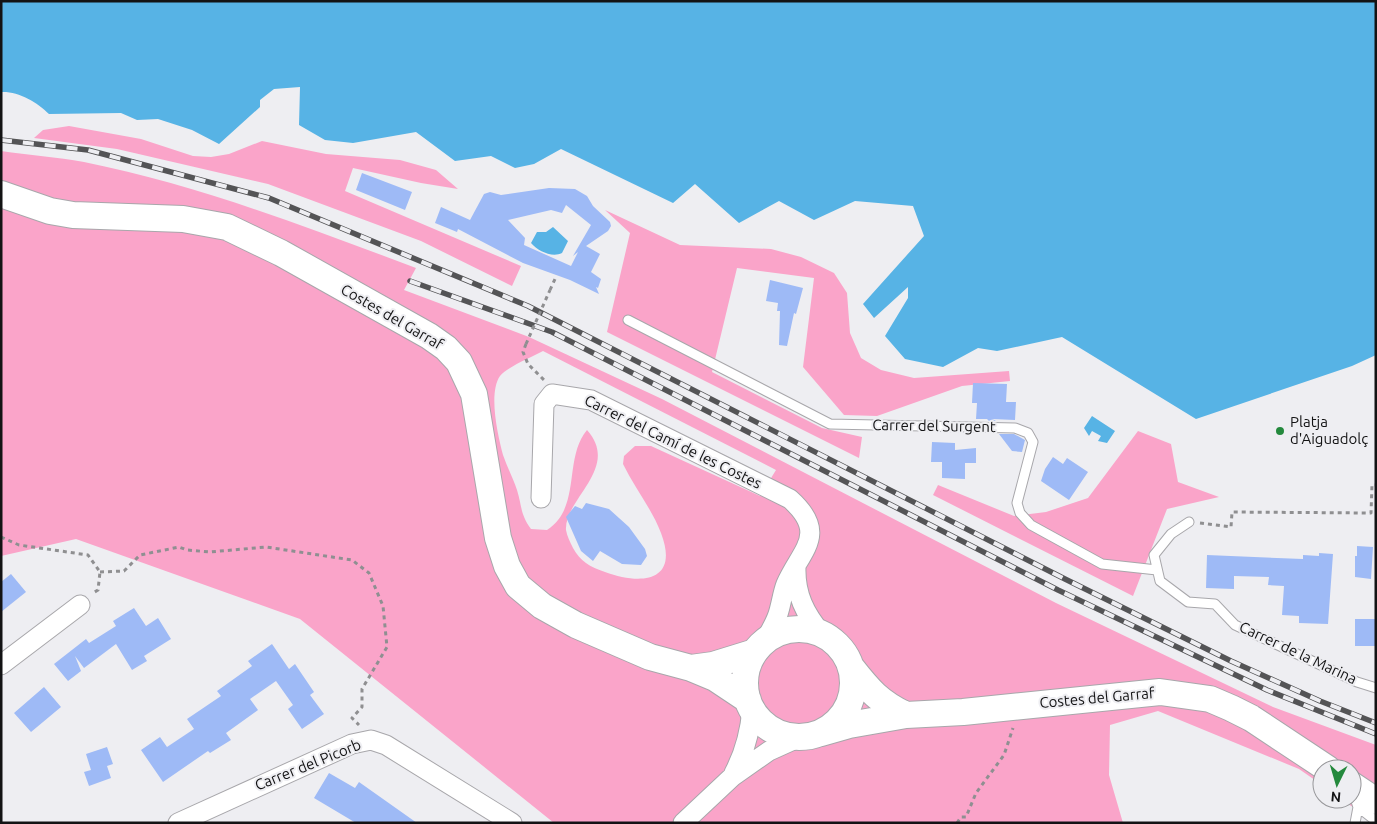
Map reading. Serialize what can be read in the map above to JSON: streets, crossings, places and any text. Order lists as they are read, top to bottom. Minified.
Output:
{"streets":{"main road":["Costes del Garraf"],"street":["Carrer del Camí de les Costes","Carrer del Picorb"],"lane":["Carrer del Surgent","Carrer de la Marina"]},"crossings":[["Costes del Garraf","Carrer del Camí de les Costes"],["Carrer del Surgent","Carrer de la Marina"]],"places":["Platja d'Aiguadolç"],"north":"bottom"}
